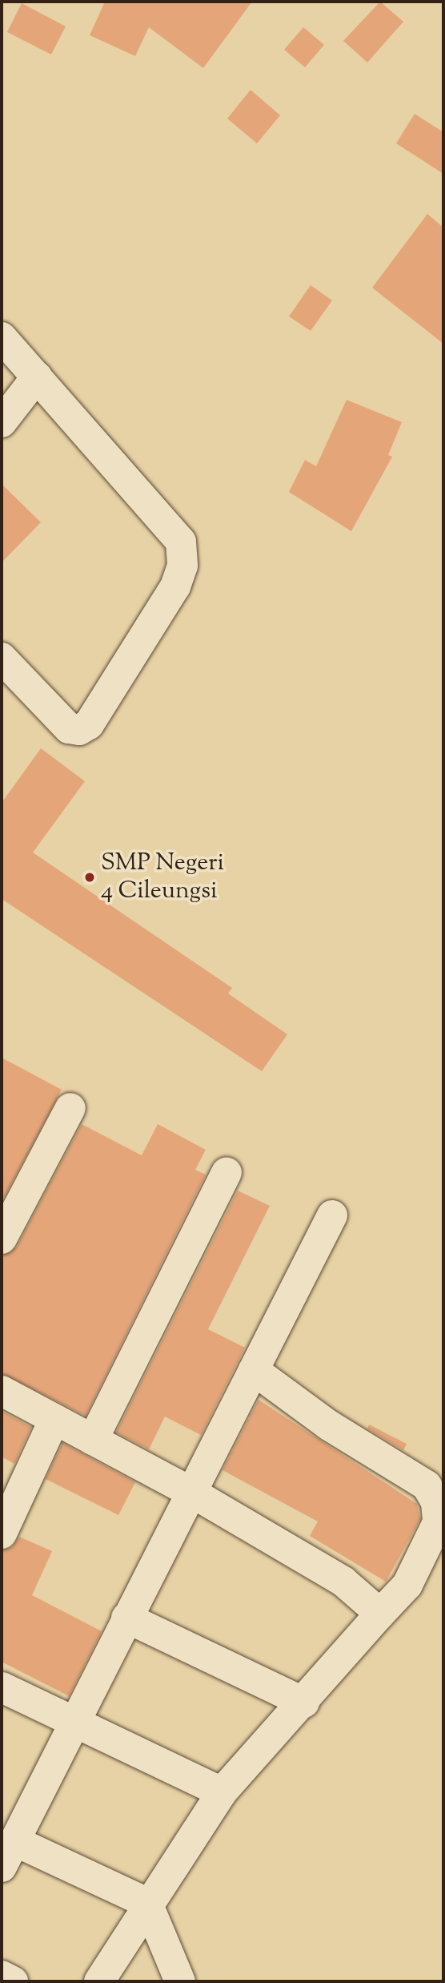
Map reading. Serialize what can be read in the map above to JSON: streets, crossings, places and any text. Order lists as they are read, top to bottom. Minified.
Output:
{"places":["SMP Negeri 4 Cileungsi"]}
